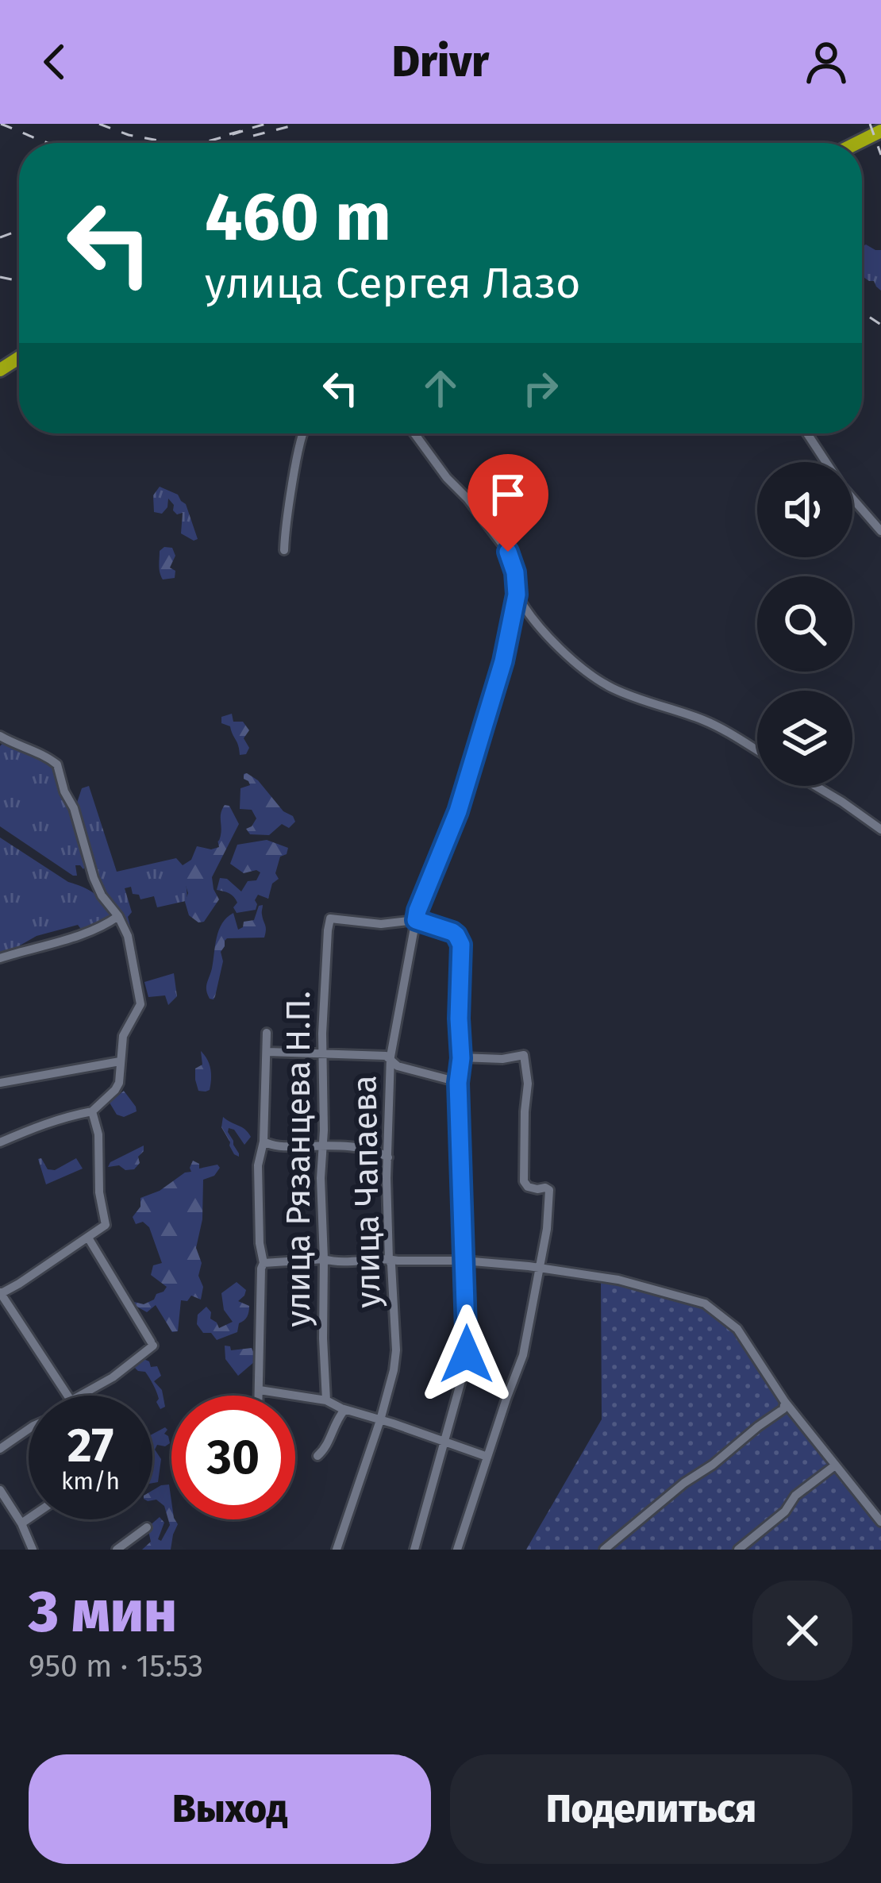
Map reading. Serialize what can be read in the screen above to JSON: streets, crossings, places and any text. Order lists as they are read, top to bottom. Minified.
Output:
{"streets":{"street":["улица Рязанцева Н.П.","улица Чапаева"]},"crossings":[["улица Рязанцева Н.П.","улица Чапаева"]],"page":{"header":"Drivr","turn":["460 m","улица Сергея Лазо"],"speed":"27 km/h","limit":"30","heading":["3 мин","950 m · 15:53"],"buttons":["Выход","Поделиться"]}}
